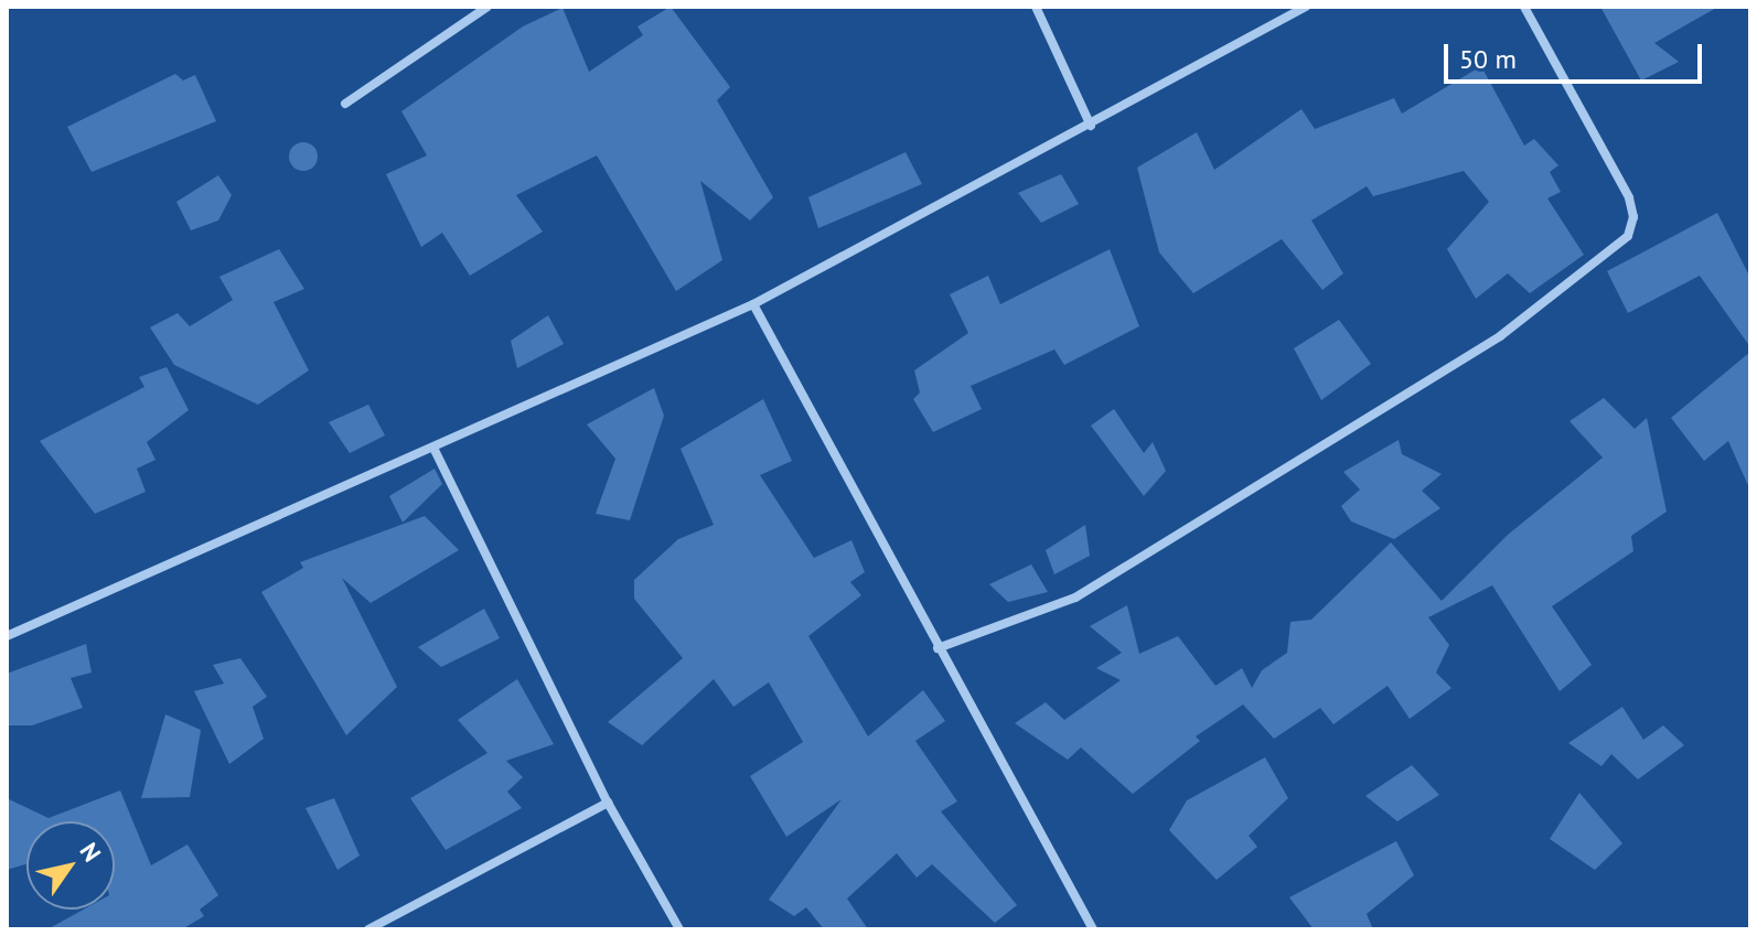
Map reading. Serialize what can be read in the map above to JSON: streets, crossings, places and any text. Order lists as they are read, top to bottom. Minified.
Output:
{"scale_bar":"50 m","north":"top right"}
